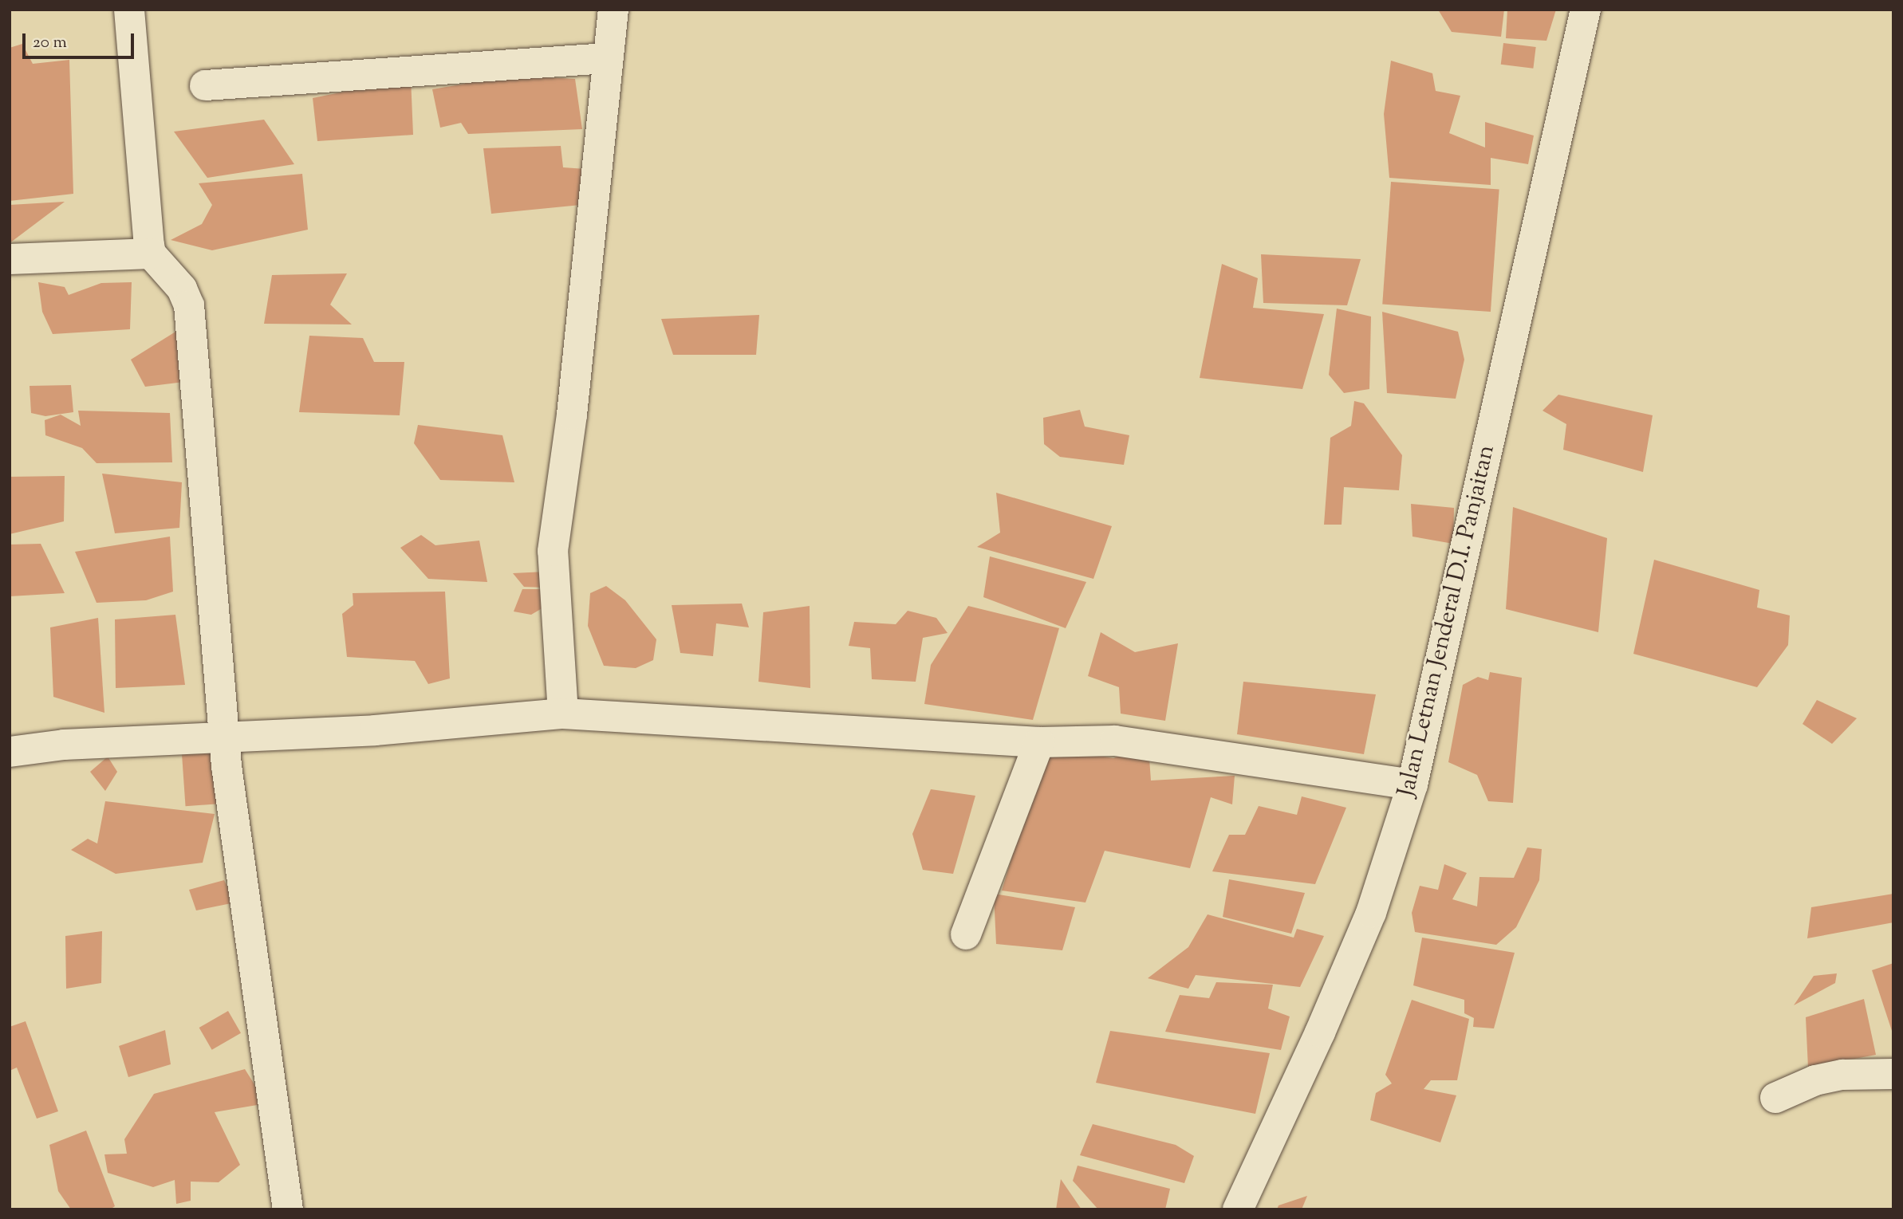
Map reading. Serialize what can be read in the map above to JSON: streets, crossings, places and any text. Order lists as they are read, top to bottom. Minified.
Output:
{"streets":{"street":["Jalan Letnan Jenderal D.I. Panjaitan"]},"scale_bar":"20 m"}
